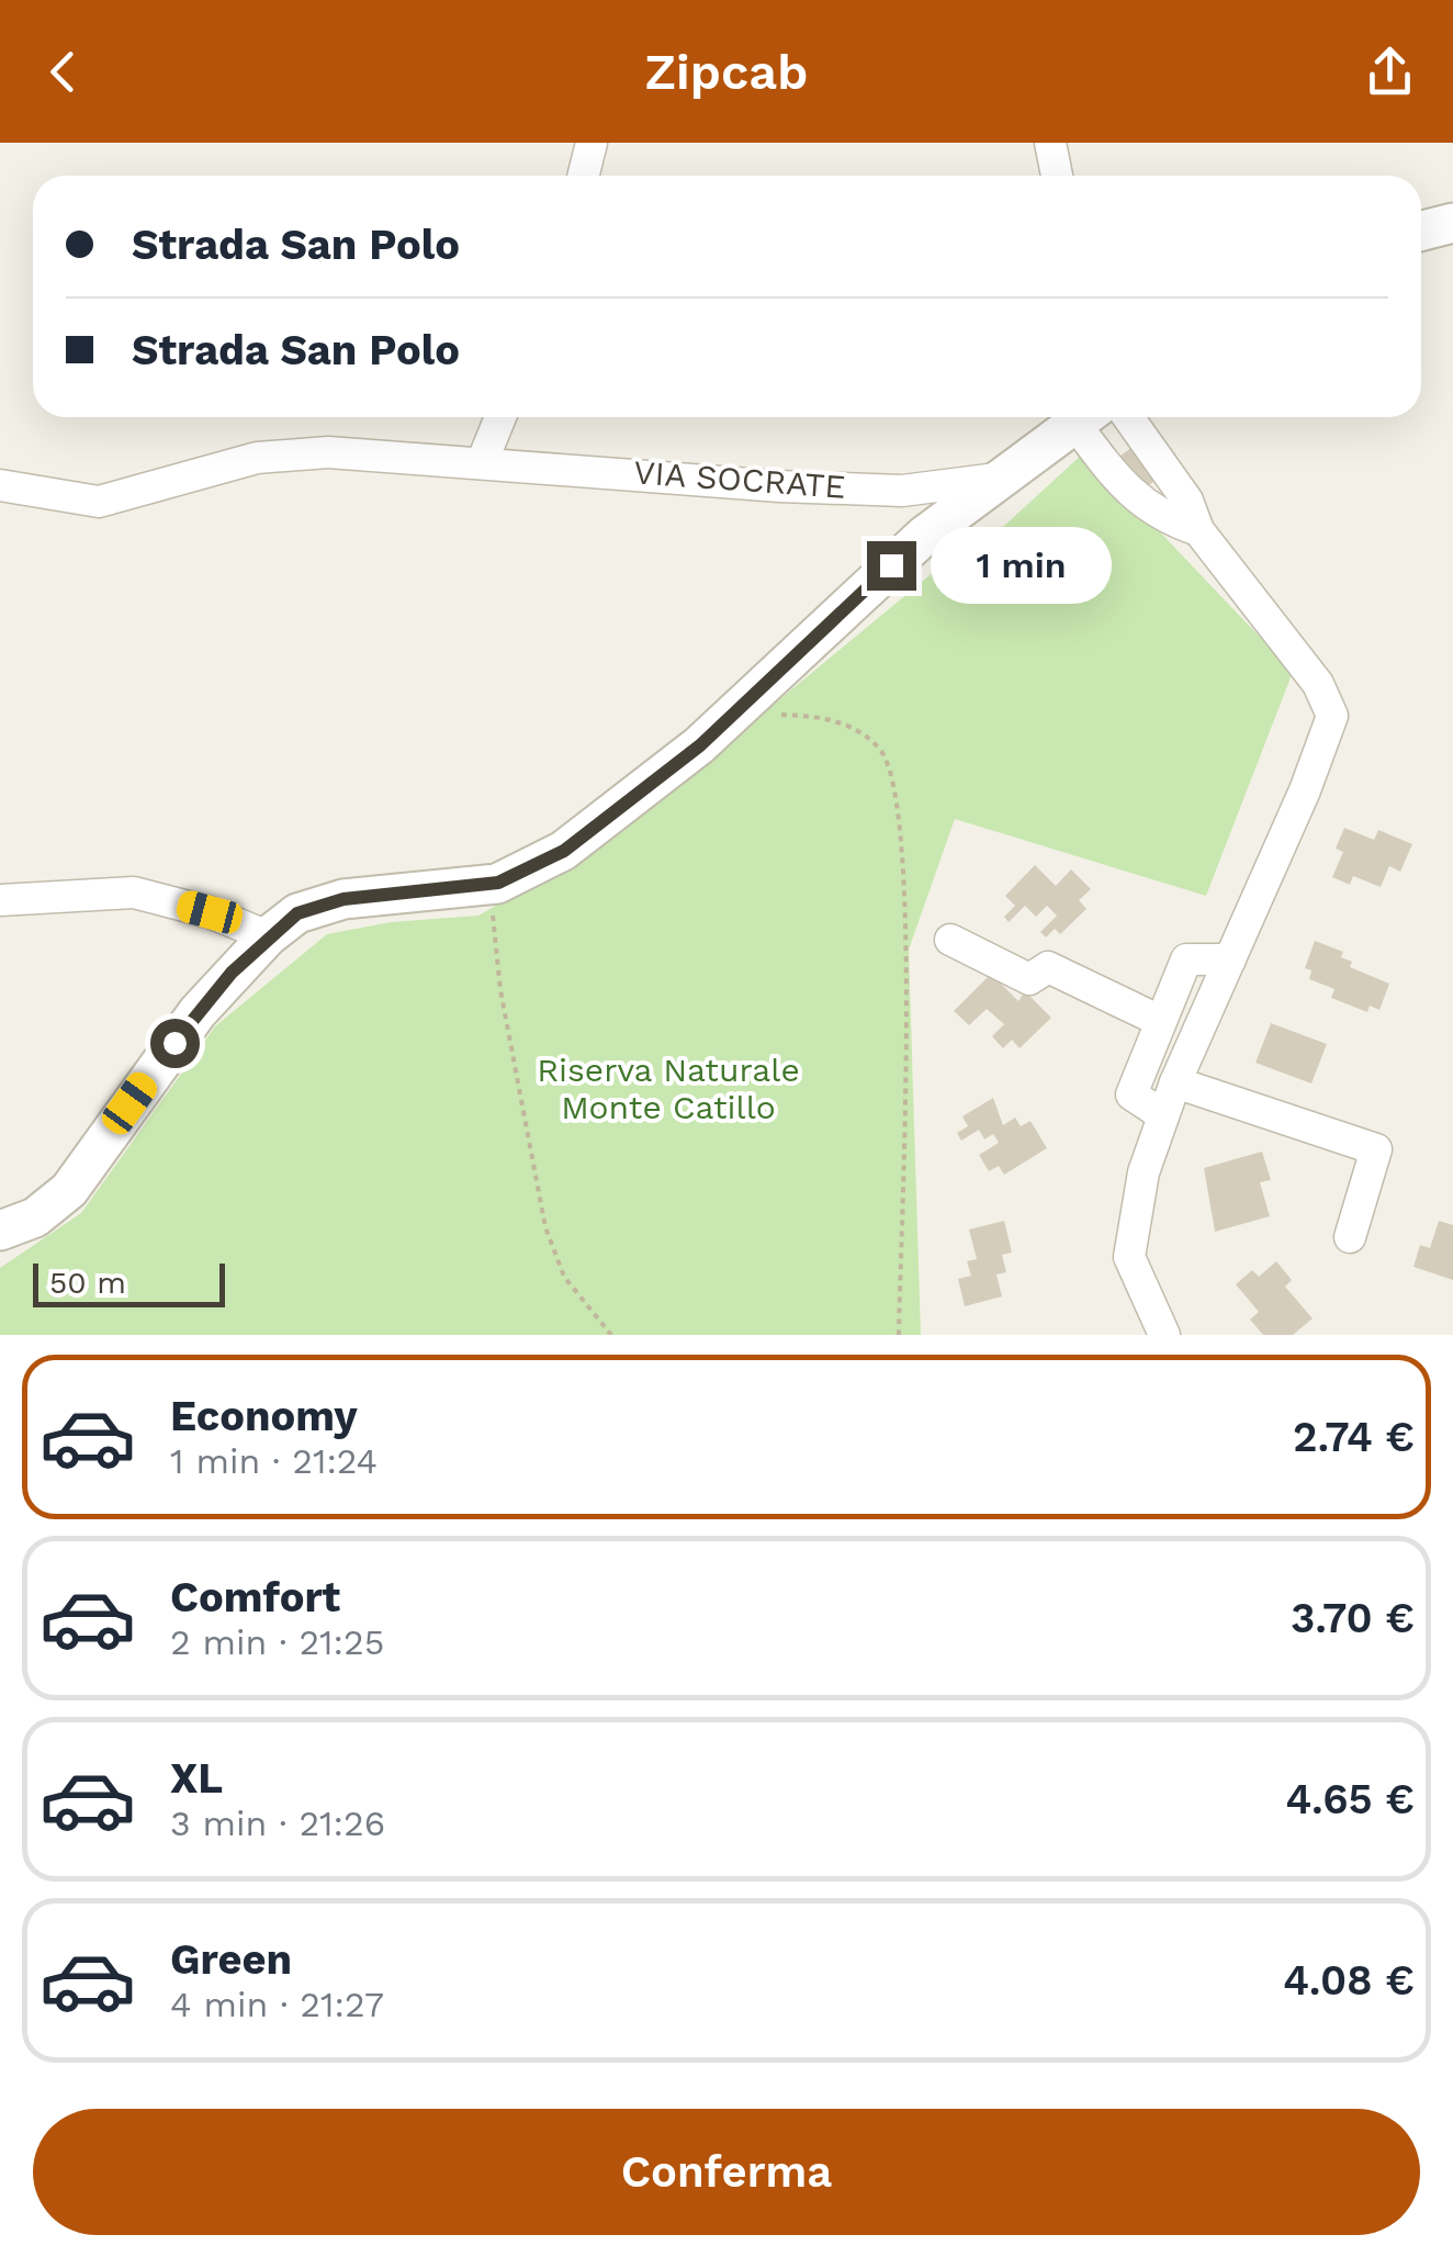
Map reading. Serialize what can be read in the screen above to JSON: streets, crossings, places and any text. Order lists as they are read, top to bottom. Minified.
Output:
{"streets":{"street":["VIA SOCRATE"]},"parks":["Riserva Naturale Monte Catillo"],"scale_bar":"50 m","page":{"header":"Zipcab","banner":["Strada San Polo","Strada San Polo"],"bubble":"1 min","scale":"50 m","list":[{"name":"Economy","note":"1 min · 21:24","value":"2.74 €"},{"name":"Comfort","note":"2 min · 21:25","value":"3.70 €"},{"name":"XL","note":"3 min · 21:26","value":"4.65 €"},{"name":"Green","note":"4 min · 21:27","value":"4.08 €"}],"buttons":"Conferma"}}
